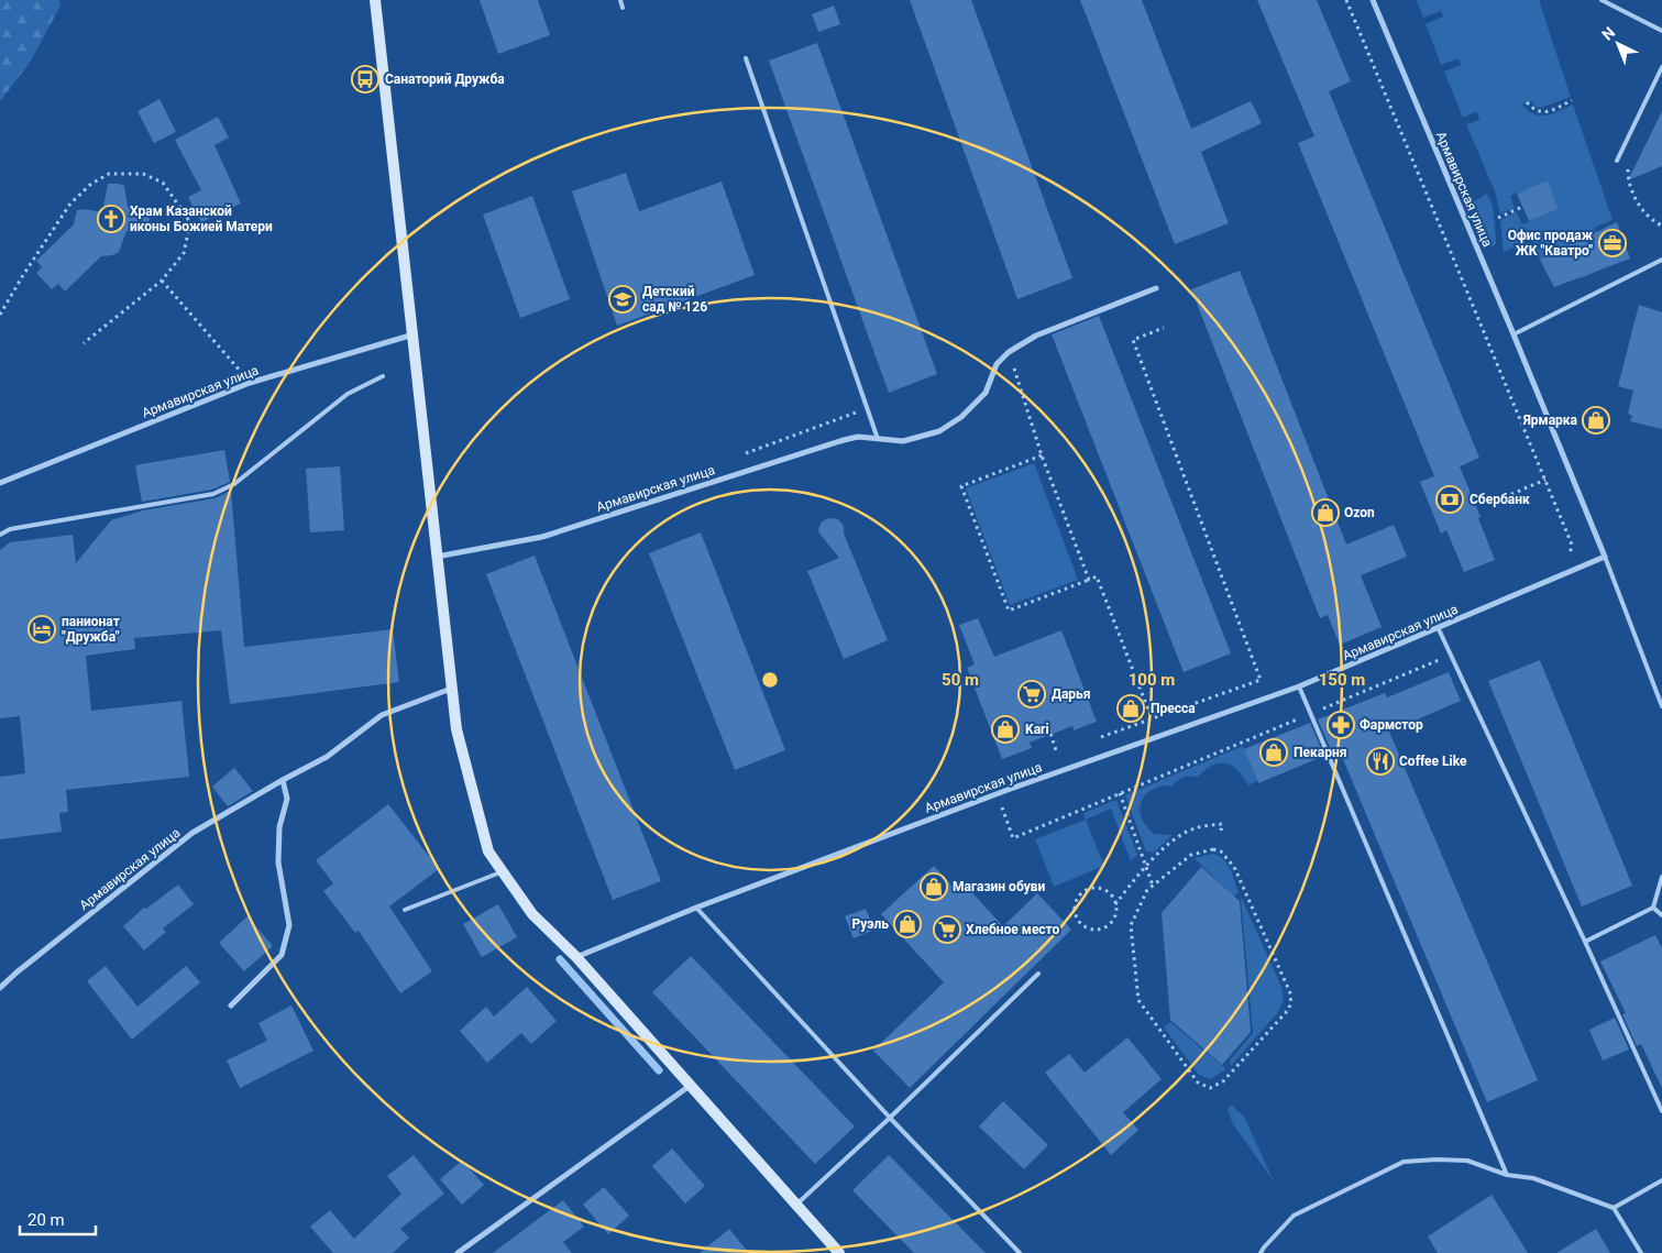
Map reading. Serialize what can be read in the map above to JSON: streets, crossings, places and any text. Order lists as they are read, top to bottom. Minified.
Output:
{"streets":{"street":["Армавирская улица"]},"places":{"bus stop":["Санаторий Дружба"],"church":["Храм Казанской иконы Божией Матери"],"office":["Офис продаж ЖК \"Кватро\""],"school or university":["Детский сад № 126"],"shop":["Ярмарка","Ozon","Пресса","Kari","Пекарня","Магазин обуви","Руэль"],"bank":["Сбербанк"],"hotel":["панионат \"Дружба\""],"supermarket":["Дарья","Хлебное место"],"pharmacy":["Фармстор"],"restaurant":["Coffee Like"]},"scale_bar":"20 m","north":"top left","rings":["50 m","100 m","150 m"]}
